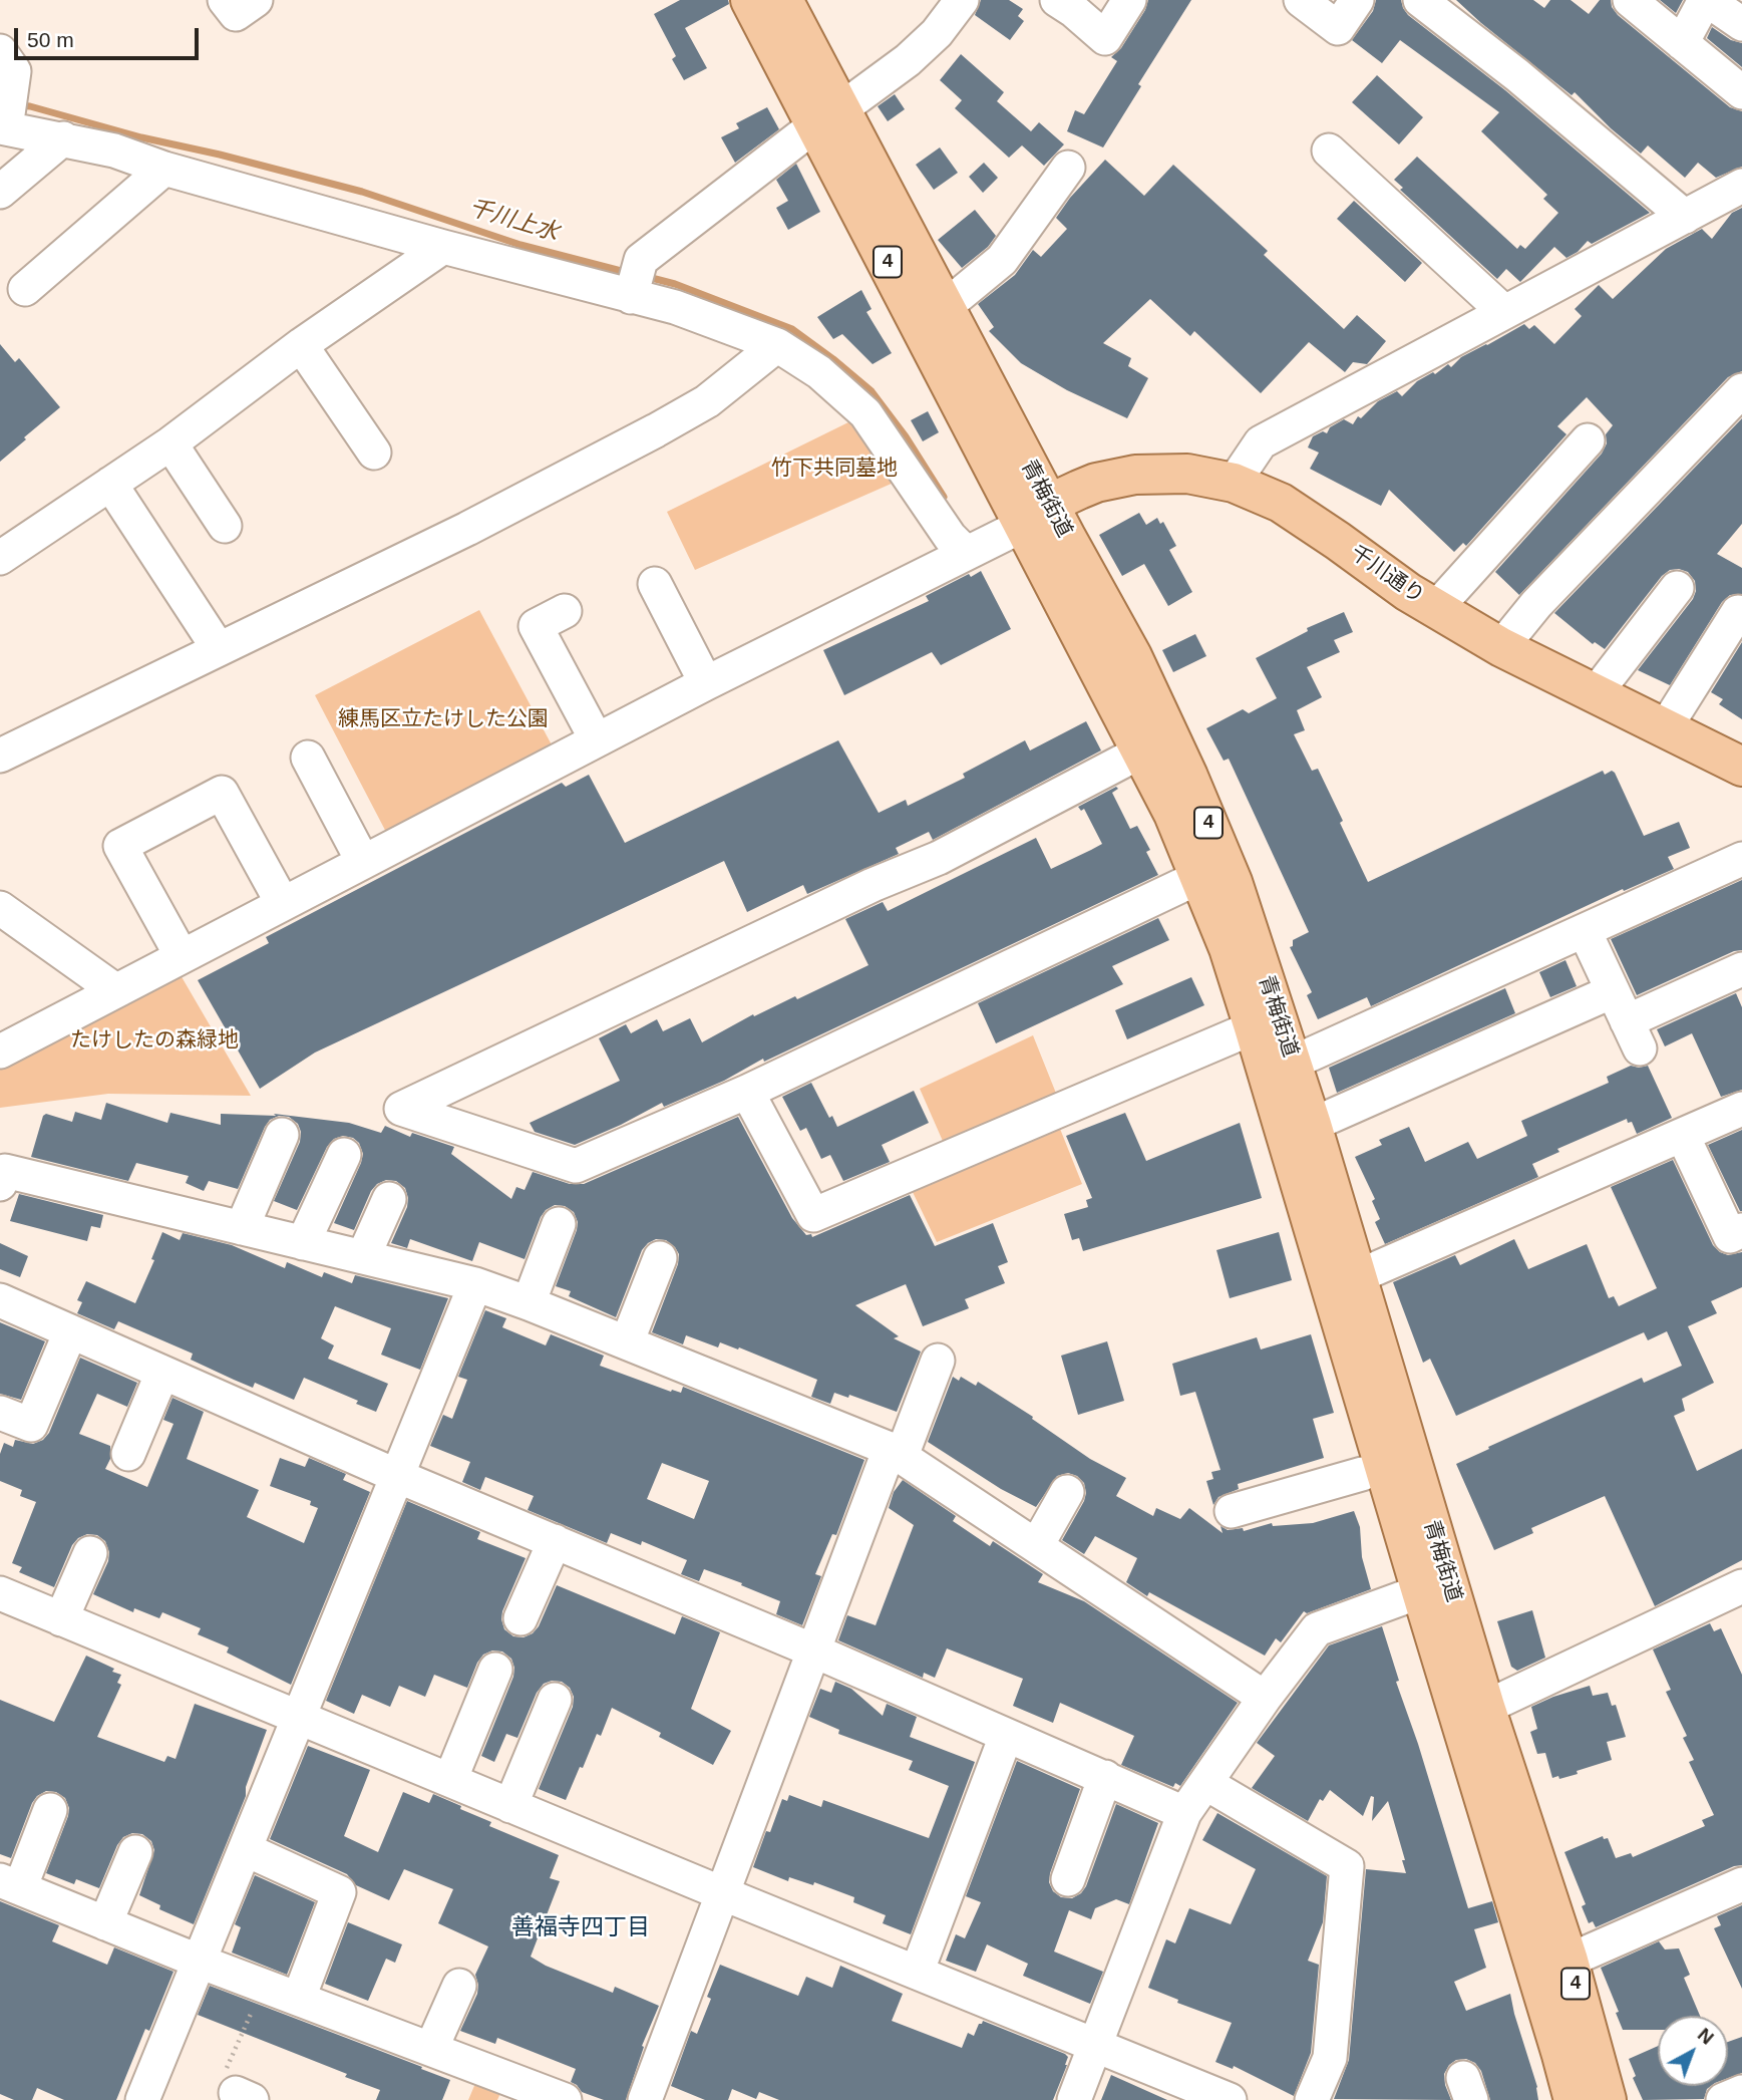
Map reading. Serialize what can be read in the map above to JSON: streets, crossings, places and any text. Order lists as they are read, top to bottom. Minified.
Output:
{"streets":{"main road":["4","青梅街道","千川通り"]},"crossings":[["青梅街道","千川通り"]],"districts":["善福寺四丁目"],"water":["千川上水"],"parks":["竹下共同墓地","練馬区立たけした公園","たけしたの森緑地"],"scale_bar":"50 m","north":"top right"}
